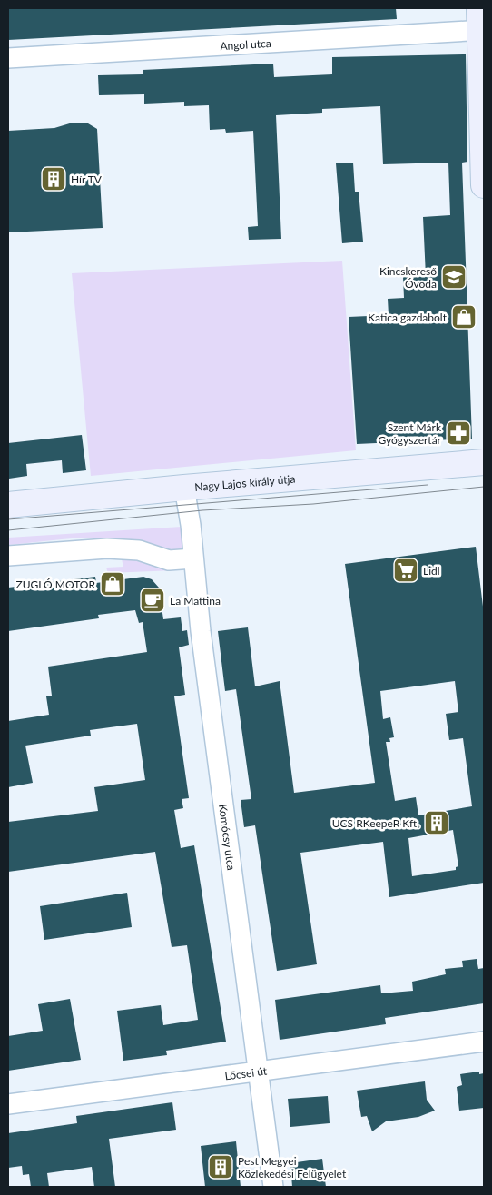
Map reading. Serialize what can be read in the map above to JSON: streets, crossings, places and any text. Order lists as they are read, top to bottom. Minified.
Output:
{"streets":{"main road":["Nagy Lajos király útja"],"street":["Angol utca","Komócsy utca","Lőcsei út"]},"crossings":[["Nagy Lajos király útja","Komócsy utca"],["Komócsy utca","Lőcsei út"]],"places":{"building":["Hír TV","UCS RKeepeR Kft.","Pest Megyei Közlekedési Felügyelet"],"school or university":["Kincskereső Óvoda"],"shop":["Katica gazdabolt","ZUGLÓ MOTOR"],"pharmacy":["Szent Márk Gyógyszertár"],"supermarket":["Lidl"],"cafe":["La Mattina"]}}
